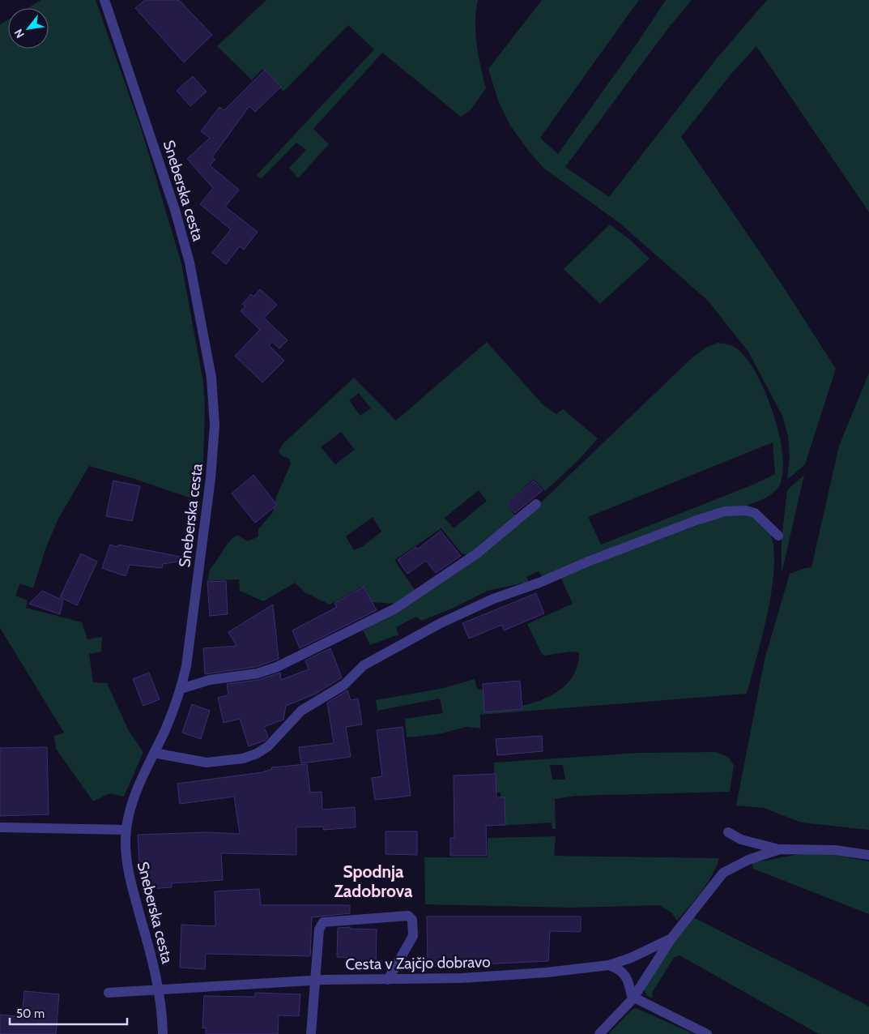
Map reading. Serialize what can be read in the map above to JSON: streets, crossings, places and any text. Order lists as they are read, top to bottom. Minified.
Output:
{"streets":{"street":["Sneberska cesta","Cesta v Zajčjo dobravo"]},"crossings":[["Sneberska cesta","Cesta v Zajčjo dobravo"]],"districts":["Spodnja Zadobrova"],"scale_bar":"50 m","north":"bottom left"}
